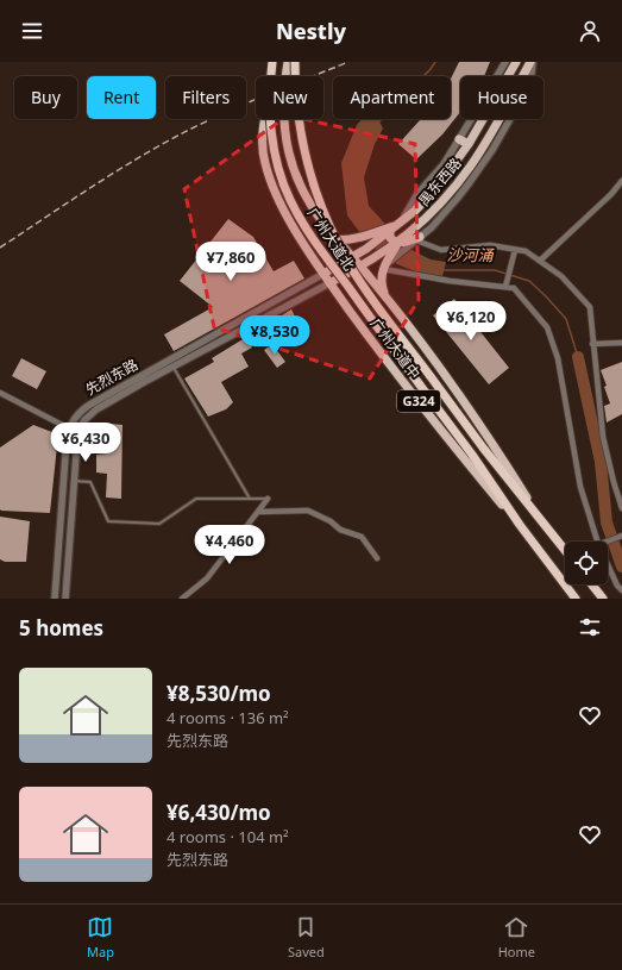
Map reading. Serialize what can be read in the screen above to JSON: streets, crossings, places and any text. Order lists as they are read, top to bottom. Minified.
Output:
{"streets":{"highway":["广州大道北","广州大道中","G324"],"main road":["禺东西路"],"street":["先烈东路"]},"crossings":[["禺东西路","广州大道北"],["禺东西路","广州大道中"],["禺东西路","先烈东路"],["广州大道北","广州大道中"],["广州大道北","先烈东路"],["广州大道北","G324"],["广州大道中","先烈东路"],["广州大道中","G324"]],"water":["沙河涌"],"page":{"header":"Nestly","chip":["Buy","Rent","Filters","New","Apartment","House"],"price":["¥7,860","¥6,120","¥8,530","¥6,430","¥4,460"],"heading":"5 homes","list":[{"name":"¥8,530/mo","note":"4 rooms · 136 m² · 先烈东路"},{"name":"¥6,430/mo","note":"4 rooms · 104 m² · 先烈东路"}],"tabs":["Map","Saved","Home"]}}
